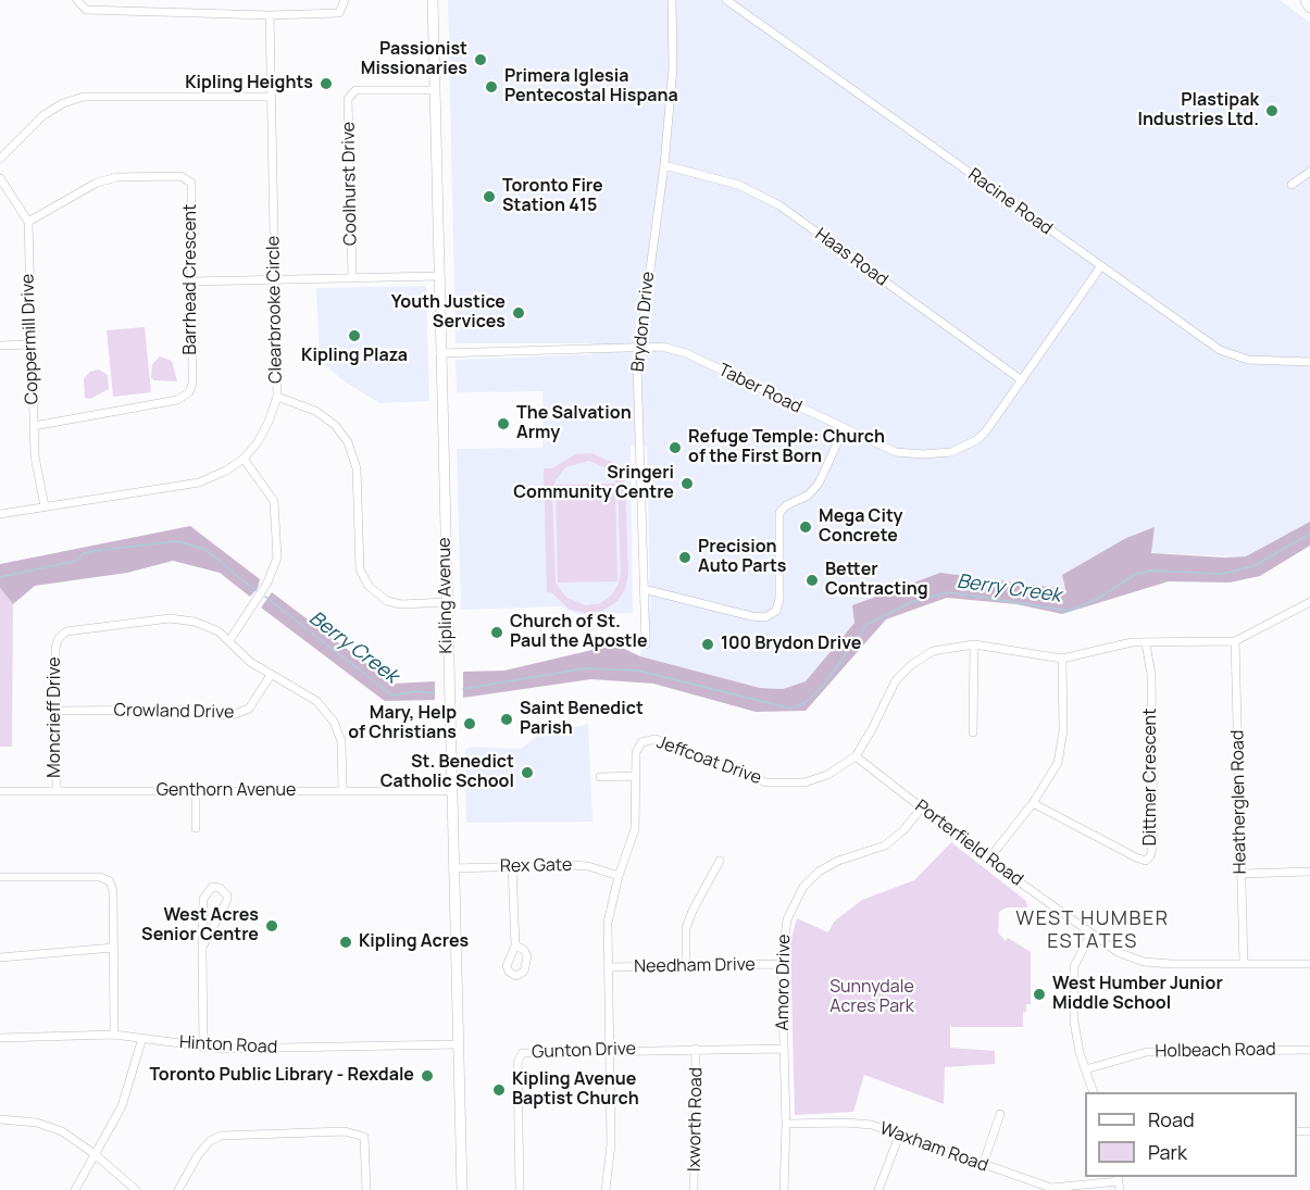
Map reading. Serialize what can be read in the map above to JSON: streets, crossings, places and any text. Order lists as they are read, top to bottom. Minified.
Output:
{"streets":{"main road":["Kipling Avenue"],"street":["Coolhurst Drive","Racine Road","Haas Road","Barrhead Crescent","Clearbrooke Circle","Brydon Drive","Coppermill Drive","Taber Road","Crowland Drive","Moncrieff Drive","Jeffcoat Drive","Dittmer Crescent","Genthorn Avenue","Heatherglen Road","Porterfield Road","Rex Gate","Needham Drive","Amoro Drive","Hinton Road","Gunton Drive","Holbeach Road","Ixworth Road","Waxham Road"]},"crossings":[["Coolhurst Drive","Kipling Avenue"],["Racine Road","Taber Road"],["Haas Road","Brydon Drive"],["Haas Road","Taber Road"],["Barrhead Crescent","Coppermill Drive"],["Clearbrooke Circle","Coppermill Drive"],["Brydon Drive","Taber Road"],["Taber Road","Kipling Avenue"],["Kipling Avenue","Genthorn Avenue"],["Kipling Avenue","Rex Gate"],["Kipling Avenue","Hinton Road"],["Crowland Drive","Moncrieff Drive"],["Moncrieff Drive","Genthorn Avenue"],["Jeffcoat Drive","Dittmer Crescent"],["Jeffcoat Drive","Heatherglen Road"],["Jeffcoat Drive","Porterfield Road"],["Jeffcoat Drive","Rex Gate"],["Jeffcoat Drive","Needham Drive"],["Jeffcoat Drive","Gunton Drive"],["Heatherglen Road","Porterfield Road"],["Porterfield Road","Amoro Drive"],["Needham Drive","Amoro Drive"],["Amoro Drive","Gunton Drive"],["Amoro Drive","Waxham Road"],["Gunton Drive","Ixworth Road"]],"districts":["WEST HUMBER ESTATES"],"water":["Berry Creek"],"parks":["Sunnydale Acres Park"],"places":["Passionist Missionaries","Kipling Heights","Primera Iglesia Pentecostal Hispana","Plastipak Industries Ltd.","Toronto Fire Station 415","Youth Justice Services","Kipling Plaza","The Salvation Army","Refuge Temple: Church of the First Born","Sringeri Community Centre","Mega City Concrete","Precision Auto Parts","Better Contracting","Church of St. Paul the Apostle","100 Brydon Drive","Saint Benedict Parish","Mary, Help of Christians","St. Benedict Catholic School","West Acres Senior Centre","Kipling Acres","West Humber Junior Middle School","Toronto Public Library - Rexdale","Kipling Avenue Baptist Church"],"legend":["Road","Park"]}
